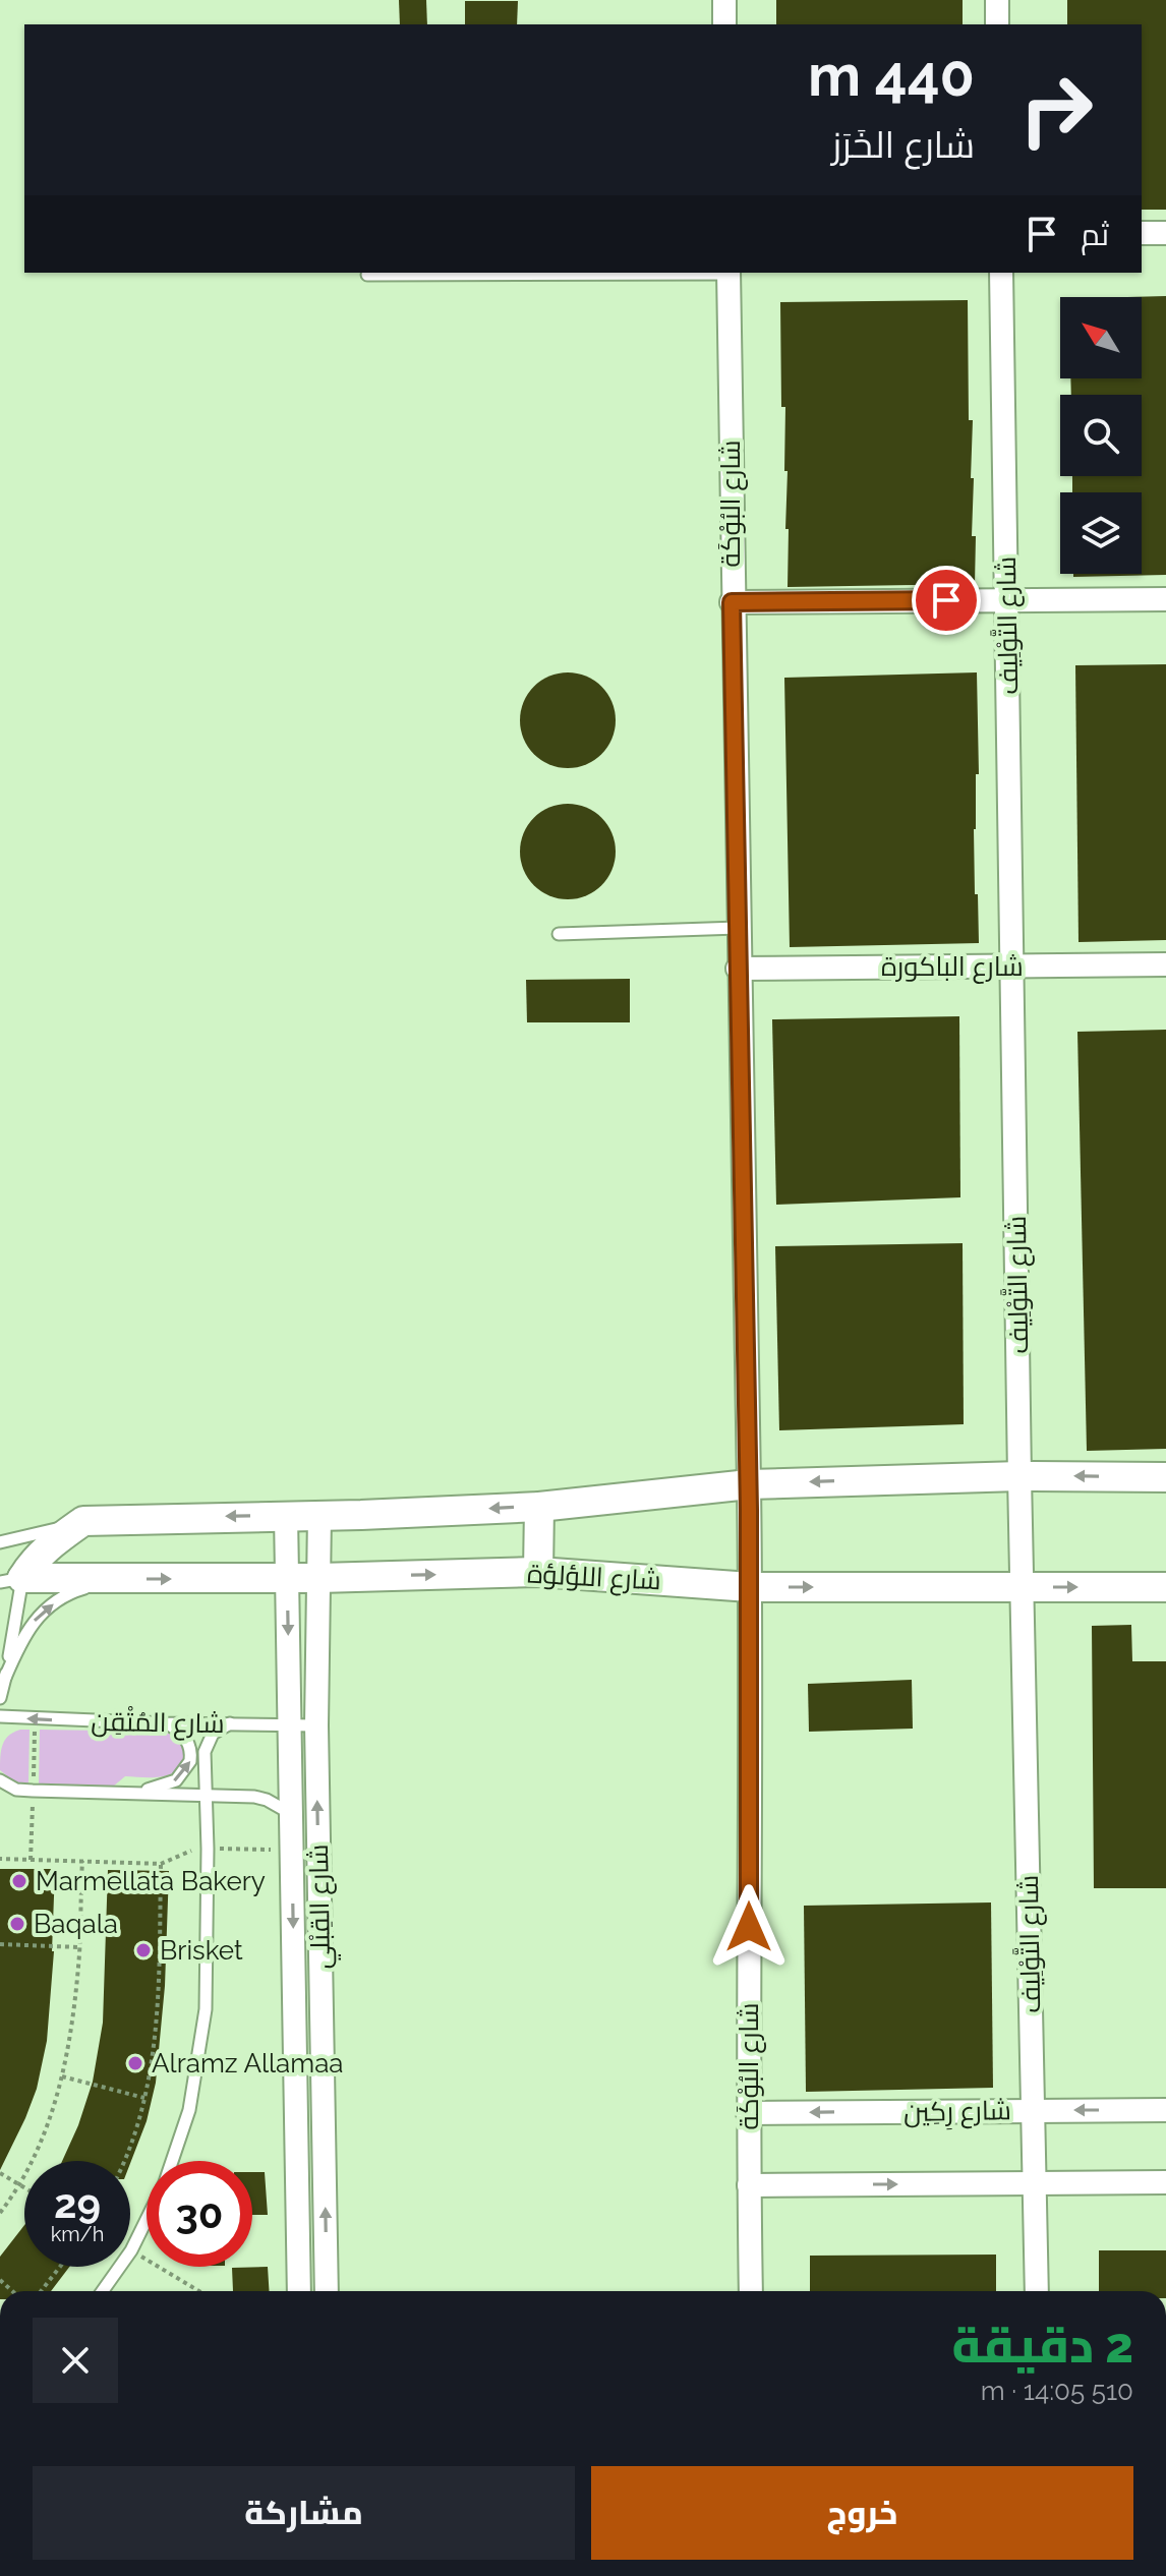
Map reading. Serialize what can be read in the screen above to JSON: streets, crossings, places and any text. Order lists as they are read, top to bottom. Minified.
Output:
{"streets":{"street":["شارع البُوْكَة","شارع التَّوْلِيف","شارع الباكورة","شارع اللؤلؤة","شارع القِبْلي","شارع رِكِين"],"lane":["شارع المُتْقِن"]},"crossings":[["شارع البُوْكَة","شارع الباكورة"],["شارع البُوْكَة","شارع اللؤلؤة"],["شارع البُوْكَة","شارع رِكِين"],["شارع التَّوْلِيف","شارع الباكورة"],["شارع التَّوْلِيف","شارع اللؤلؤة"],["شارع التَّوْلِيف","شارع رِكِين"],["شارع اللؤلؤة","شارع القِبْلي"],["شارع المُتْقِن","شارع القِبْلي"]],"places":["Marmellata Bakery","Baqala","Brisket","Alramz Allamaa"],"north":"top left","page":{"turn":["440 m","شارع الخَرَز"],"then":"ثم","speed":"29 km/h","limit":"30","heading":["2 دقيقة","510 m · 14:05"],"buttons":["خروج","مشاركة"]}}
